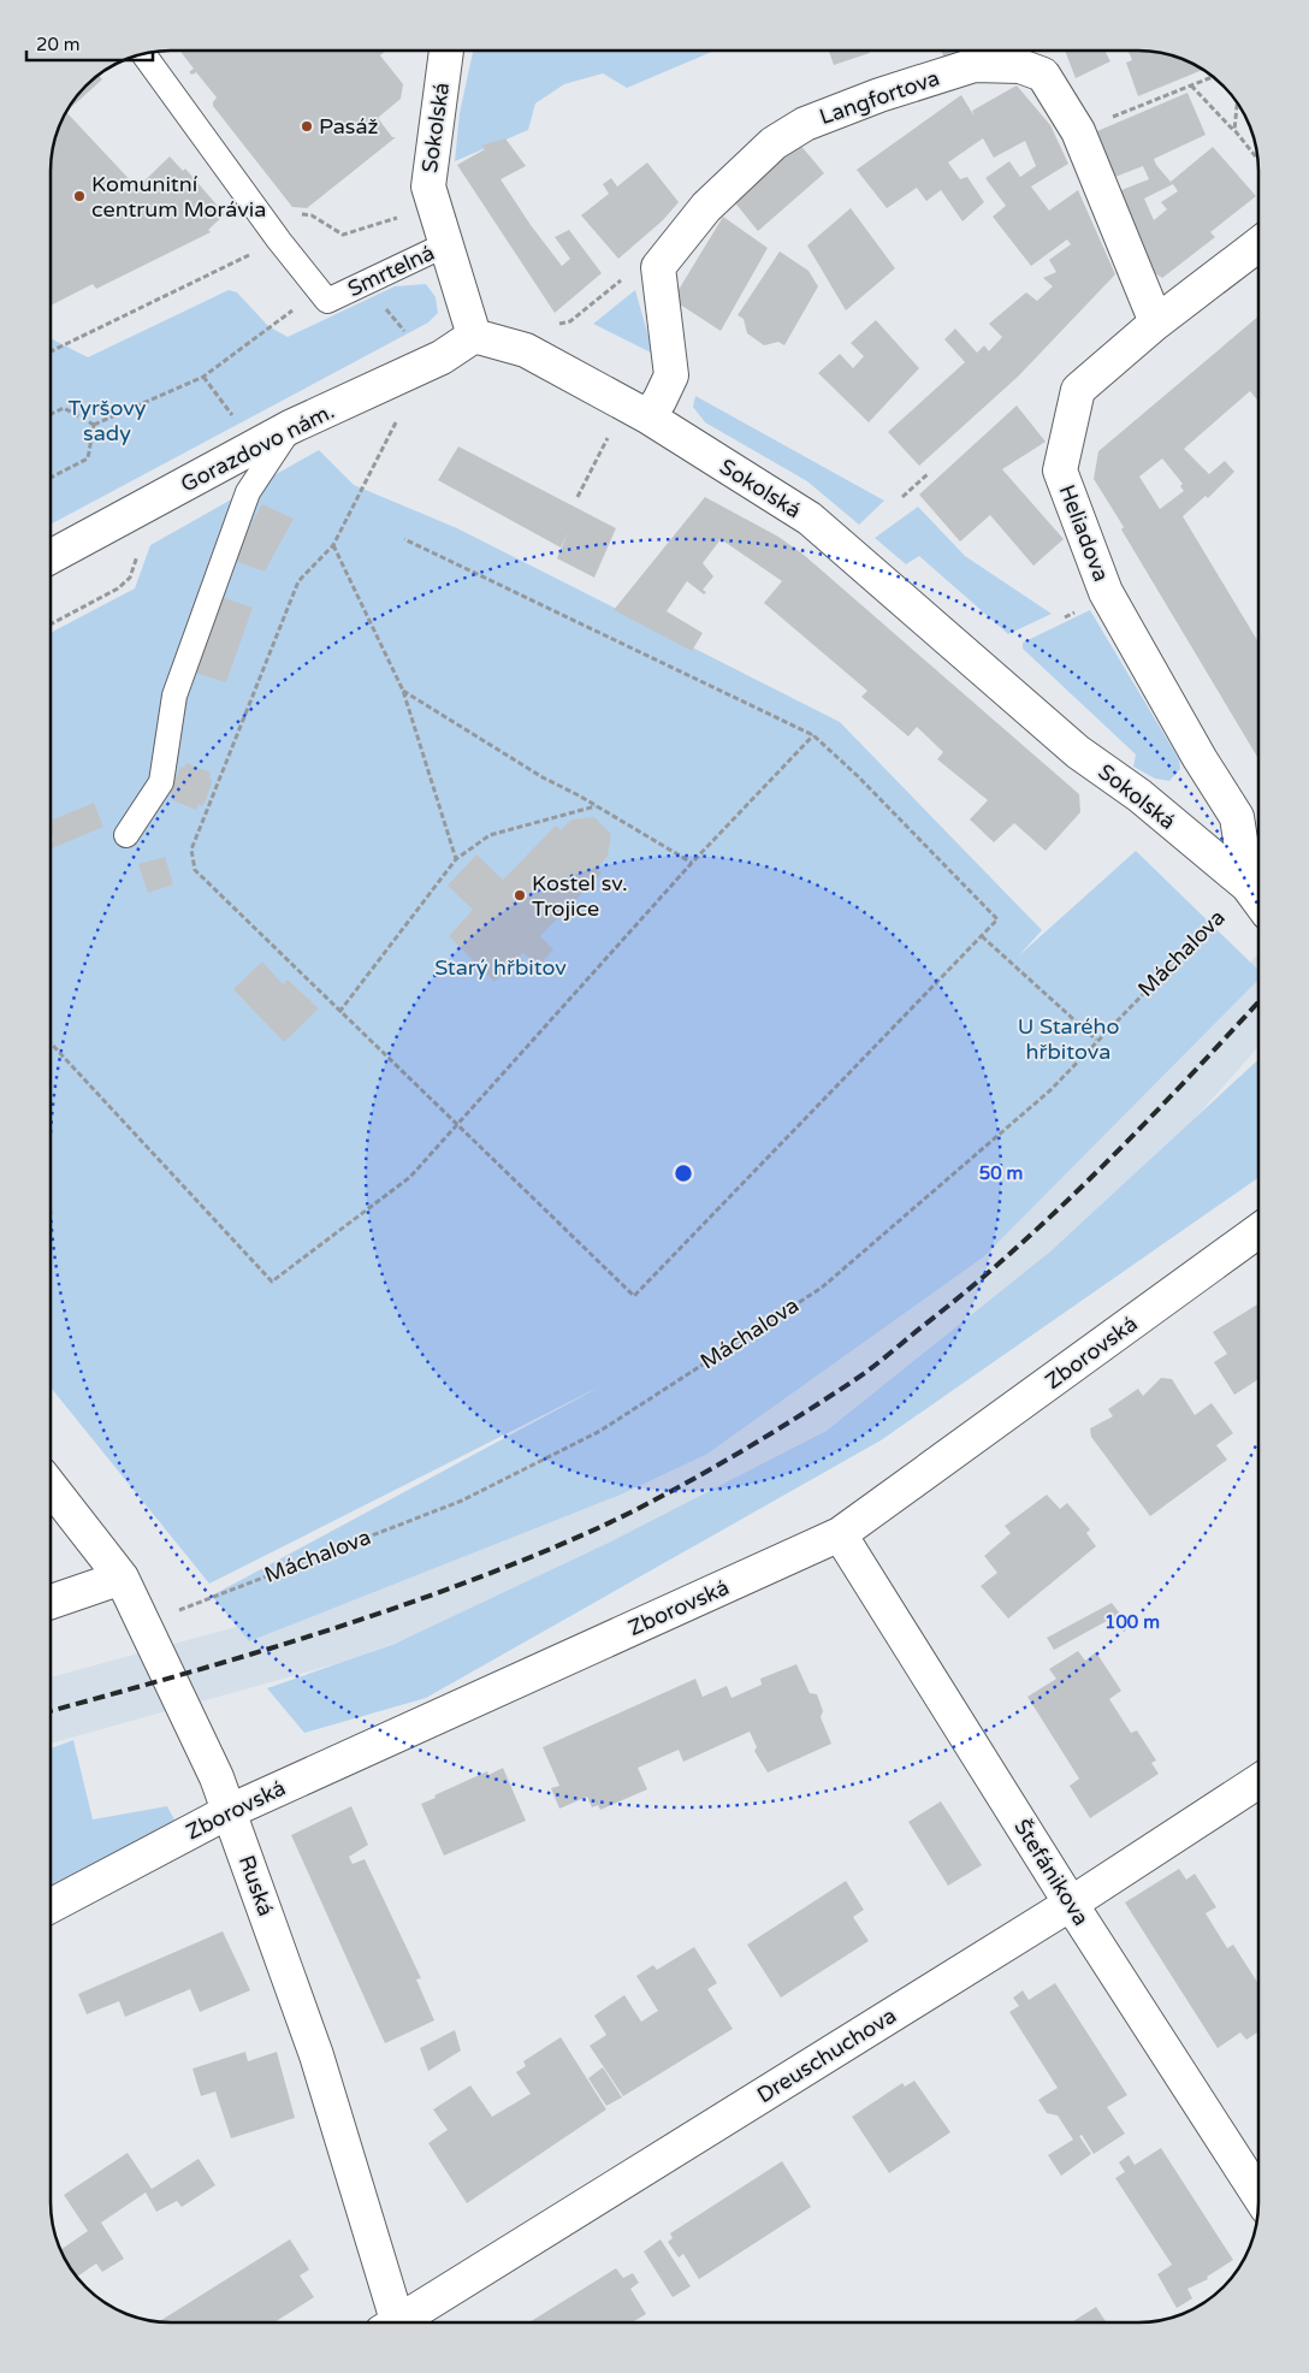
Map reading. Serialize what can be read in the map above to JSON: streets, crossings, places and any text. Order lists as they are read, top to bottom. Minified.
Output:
{"streets":{"street":["Langfortova","Sokolská","Gorazdovo nám.","Heliadova","Zborovská","Štefánikova","Ruská","Dreuschuchova"],"lane":["Smrtelná"],"path":["Máchalova"]},"crossings":[["Langfortova","Sokolská"],["Langfortova","Heliadova"],["Sokolská","Smrtelná"],["Sokolská","Gorazdovo nám."],["Sokolská","Heliadova"],["Sokolská","Máchalova"],["Heliadova","Máchalova"],["Máchalova","Ruská"],["Zborovská","Štefánikova"],["Zborovská","Ruská"],["Štefánikova","Dreuschuchova"]],"parks":["Tyršovy sady","Starý hřbitov","U Starého hřbitova"],"places":["Pasáž","Komunitní centrum Morávia","Kostel sv. Trojice"],"scale_bar":"20 m","rings":["50 m","100 m"]}
